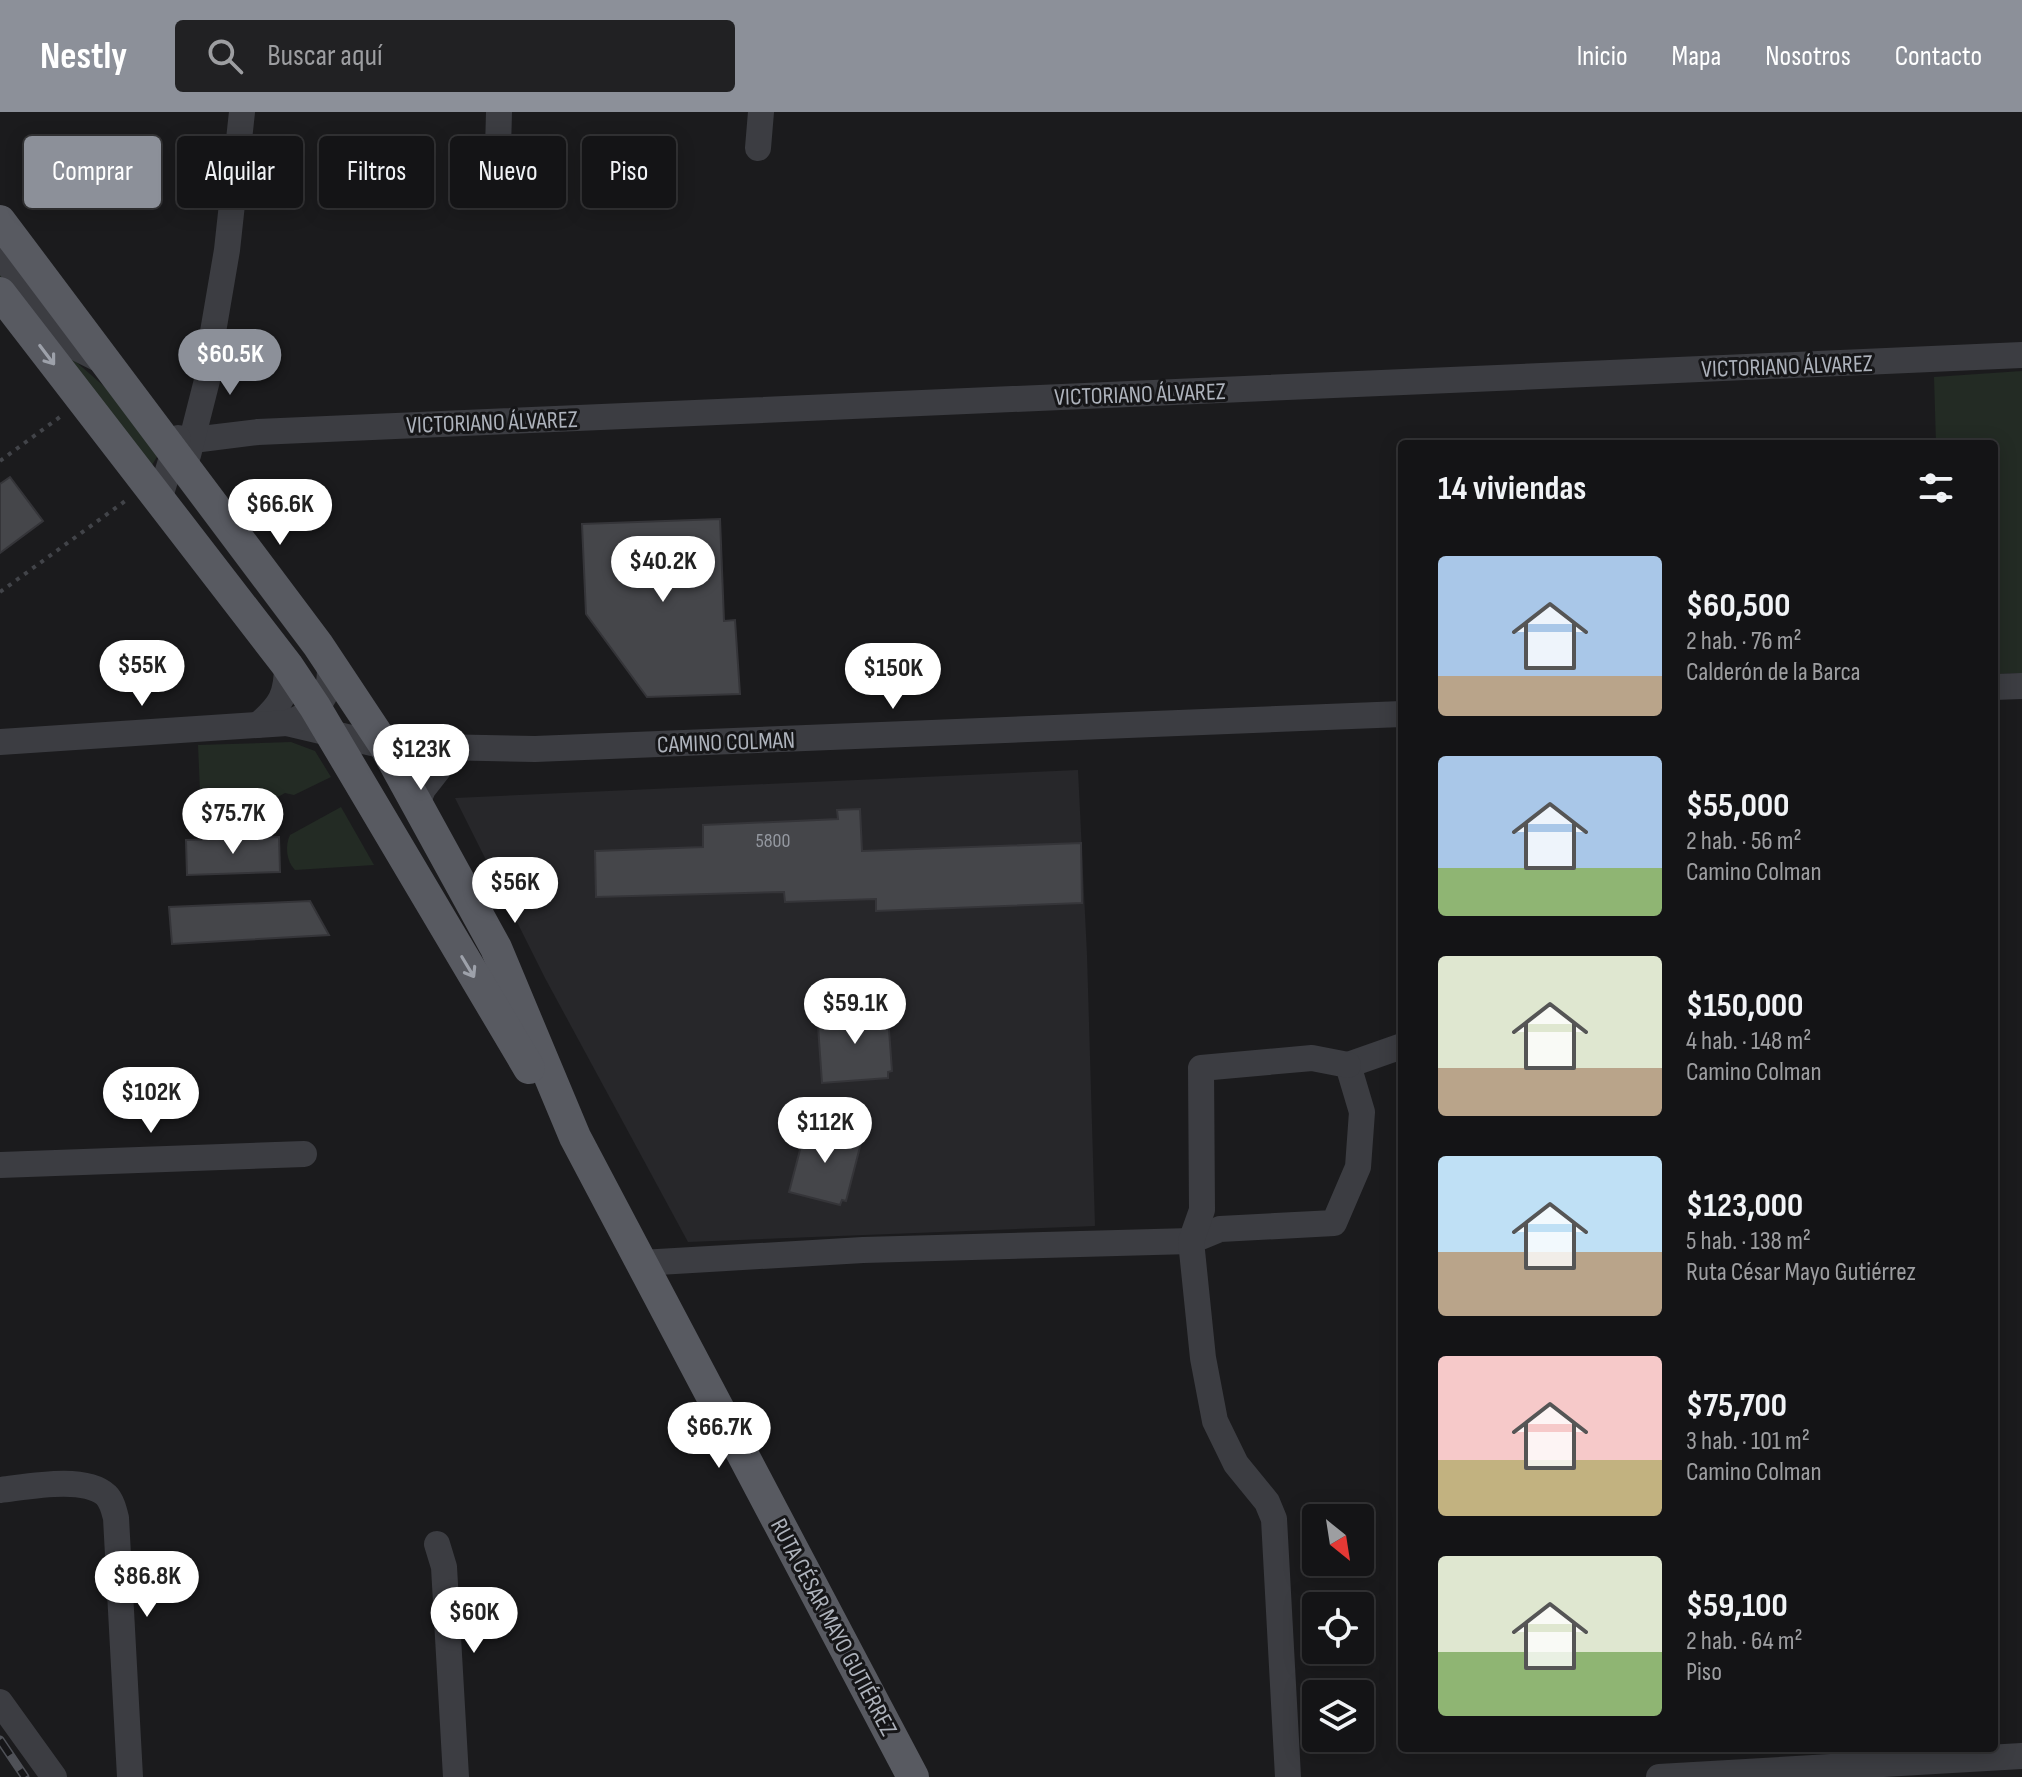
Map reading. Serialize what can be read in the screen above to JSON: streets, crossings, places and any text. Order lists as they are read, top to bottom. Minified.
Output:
{"streets":{"main road":["RUTA CÉSAR MAYO GUTIÉRREZ"],"street":["VICTORIANO ÁLVAREZ","CAMINO COLMAN"]},"crossings":[["CAMINO COLMAN","RUTA CÉSAR MAYO GUTIÉRREZ"]],"house_numbers":["5800"],"north":"bottom right","page":{"header":"Nestly","search":"Buscar aquí","nav":["Inicio","Mapa","Nosotros","Contacto"],"chip":["Comprar","Alquilar","Filtros","Nuevo","Piso"],"price":["$60.5K","$66.6K","$40.2K","$55K","$150K","$123K","$75.7K","$56K","$59.1K","$102K","$112K","$66.7K","$86.8K","$60K"],"heading":"14 viviendas","list":[{"name":"$60,500","note":"2 hab. · 76 m² · Calderón de la Barca"},{"name":"$55,000","note":"2 hab. · 56 m² · Camino Colman"},{"name":"$150,000","note":"4 hab. · 148 m² · Camino Colman"},{"name":"$123,000","note":"5 hab. · 138 m² · Ruta César Mayo Gutiérrez"},{"name":"$75,700","note":"3 hab. · 101 m² · Camino Colman"},{"name":"$59,100","note":"2 hab. · 64 m² · Piso"}]}}
